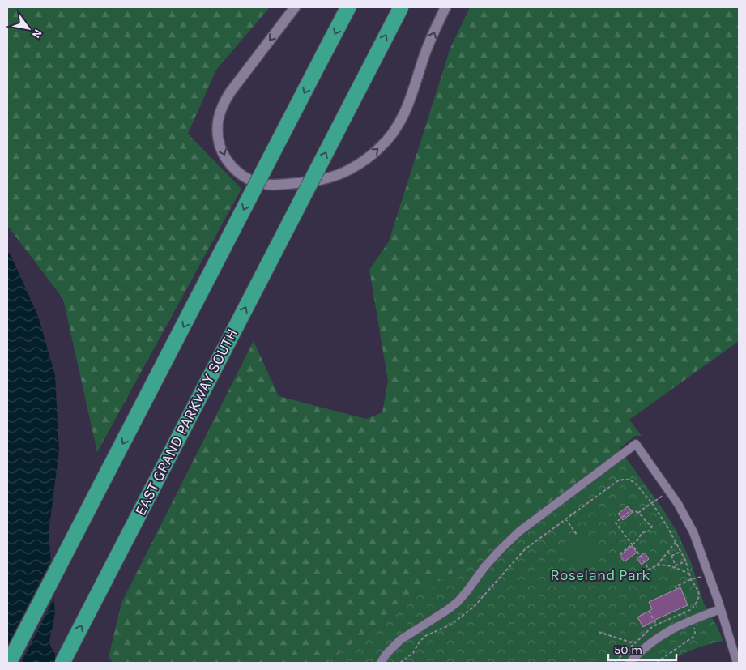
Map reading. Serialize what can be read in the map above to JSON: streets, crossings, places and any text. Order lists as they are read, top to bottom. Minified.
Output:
{"streets":{"highway":["EAST GRAND PARKWAY SOUTH"]},"parks":["Roseland Park"],"scale_bar":"50 m","north":"bottom right"}
